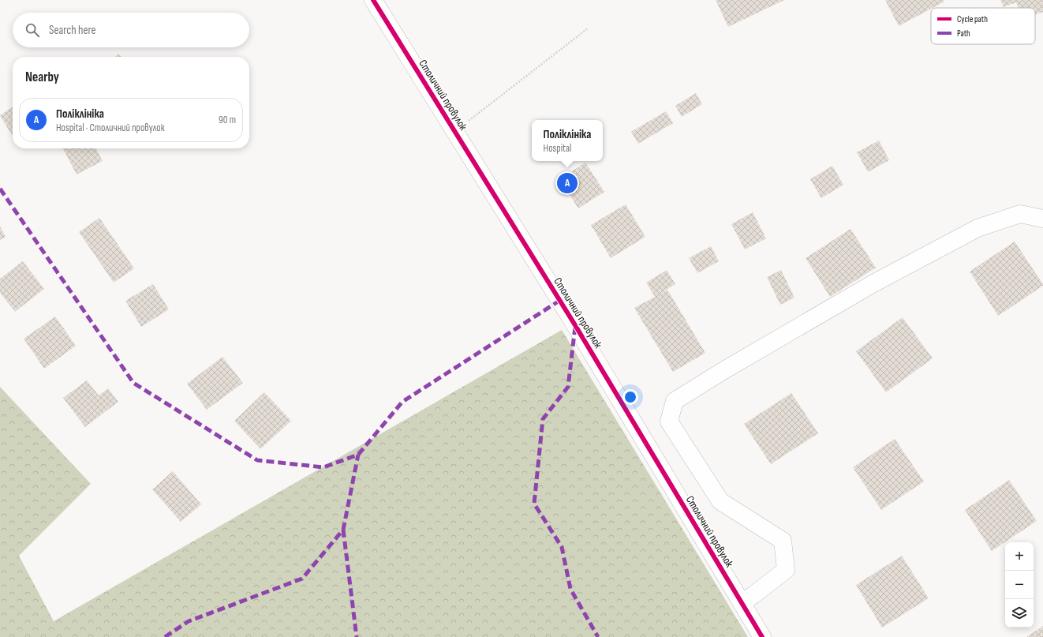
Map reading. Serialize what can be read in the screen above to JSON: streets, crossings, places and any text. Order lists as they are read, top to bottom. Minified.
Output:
{"streets":{"street":["Столичний провулок"]},"legend":["Cycle path","Path"],"page":{"search":"Search here","heading":"Nearby","list":[{"mark":"A","name":"Поліклініка","note":"Hospital · Столичний провулок","value":"90 m"}],"popup":["Поліклініка","Hospital"],"pins":"A","map_buttons":["+","−"]}}
